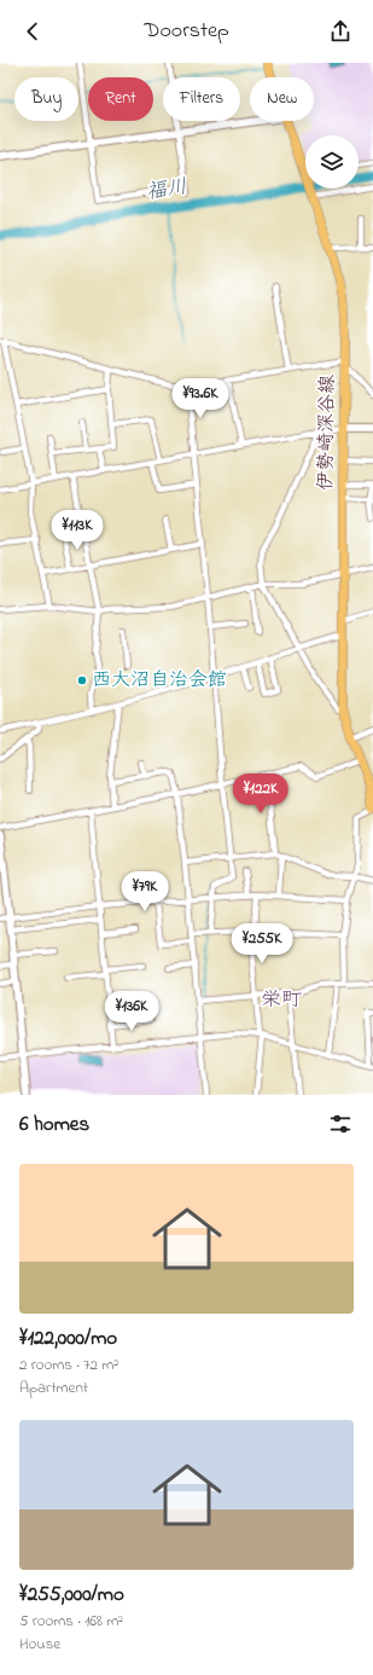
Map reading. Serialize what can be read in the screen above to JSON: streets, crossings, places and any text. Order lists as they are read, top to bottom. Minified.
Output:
{"streets":{"main road":["伊勢崎深谷線"]},"districts":["栄町"],"water":["福川"],"places":["西大沼自治会館"],"page":{"header":"Doorstep","chip":["Buy","Rent","Filters","New"],"price":["¥93.6K","¥113K","¥122K","¥79K","¥255K","¥136K"],"heading":"6 homes","list":[{"name":"¥122,000/mo","note":"2 rooms · 72 m² · Apartment"},{"name":"¥255,000/mo","note":"5 rooms · 168 m² · House"}]}}
